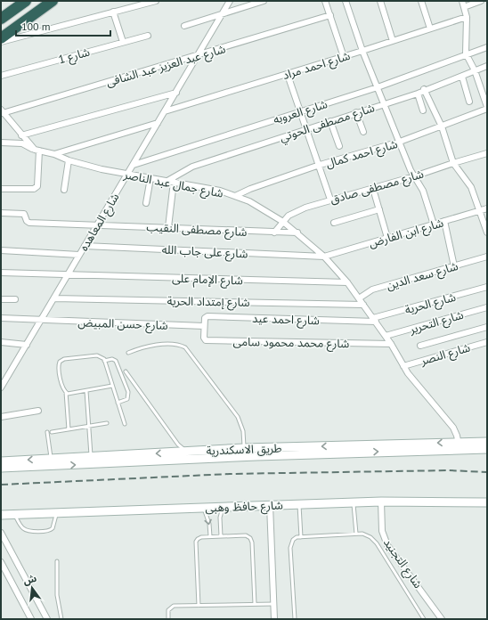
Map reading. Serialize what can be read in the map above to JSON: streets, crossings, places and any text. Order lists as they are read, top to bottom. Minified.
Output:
{"streets":{"main road":["طريق الاسكندرية","شارع حافظ وهبى"],"street":["شارع 1","شارع عبد العزيز عبد الشافى","شارع احمد مراد","شارع العروبه","شارع مصطفى الحوتي","شارع احمد كمال","شارع جمال عبد الناصر","شارع مصطفى صادق","شارع المعاهده","شارع مصطفى النقيب","شارع ابن الفارض","شارع على جاب الله","شارع سعد الدين","شارع الإمام على","شارع إمتداد الحرية","شارع الحرية","شارع احمد عيد","شارع التحرير","شارع حسن المبيض","شارع محمد محمود سامى","شارع النصر","شارع التجنيد"]},"crossings":[["شارع عبد العزيز عبد الشافى","شارع المعاهده"],["شارع احمد مراد","شارع المعاهده"],["شارع العروبه","شارع المعاهده"],["شارع مصطفى الحوتي","شارع جمال عبد الناصر"],["شارع احمد كمال","شارع جمال عبد الناصر"],["شارع جمال عبد الناصر","شارع مصطفى صادق"],["شارع جمال عبد الناصر","شارع المعاهده"],["شارع جمال عبد الناصر","شارع مصطفى النقيب"],["شارع جمال عبد الناصر","شارع ابن الفارض"],["شارع جمال عبد الناصر","شارع على جاب الله"],["شارع جمال عبد الناصر","شارع سعد الدين"],["شارع جمال عبد الناصر","شارع الإمام على"],["شارع جمال عبد الناصر","شارع إمتداد الحرية"],["شارع جمال عبد الناصر","شارع الحرية"],["شارع جمال عبد الناصر","شارع احمد عيد"],["شارع جمال عبد الناصر","شارع التحرير"],["شارع جمال عبد الناصر","شارع محمد محمود سامى"],["شارع جمال عبد الناصر","شارع النصر"],["شارع جمال عبد الناصر","طريق الاسكندرية"],["شارع مصطفى صادق","شارع مصطفى النقيب"],["شارع المعاهده","شارع مصطفى النقيب"],["شارع المعاهده","شارع على جاب الله"],["شارع المعاهده","شارع الإمام على"],["شارع المعاهده","شارع إمتداد الحرية"],["شارع المعاهده","شارع حسن المبيض"],["شارع ابن الفارض","شارع على جاب الله"],["شارع الحرية","شارع احمد عيد"],["شارع احمد عيد","شارع حسن المبيض"],["شارع احمد عيد","شارع محمد محمود سامى"],["شارع حسن المبيض","شارع محمد محمود سامى"],["شارع حافظ وهبى","شارع التجنيد"]],"scale_bar":"100 m","north":"top"}
